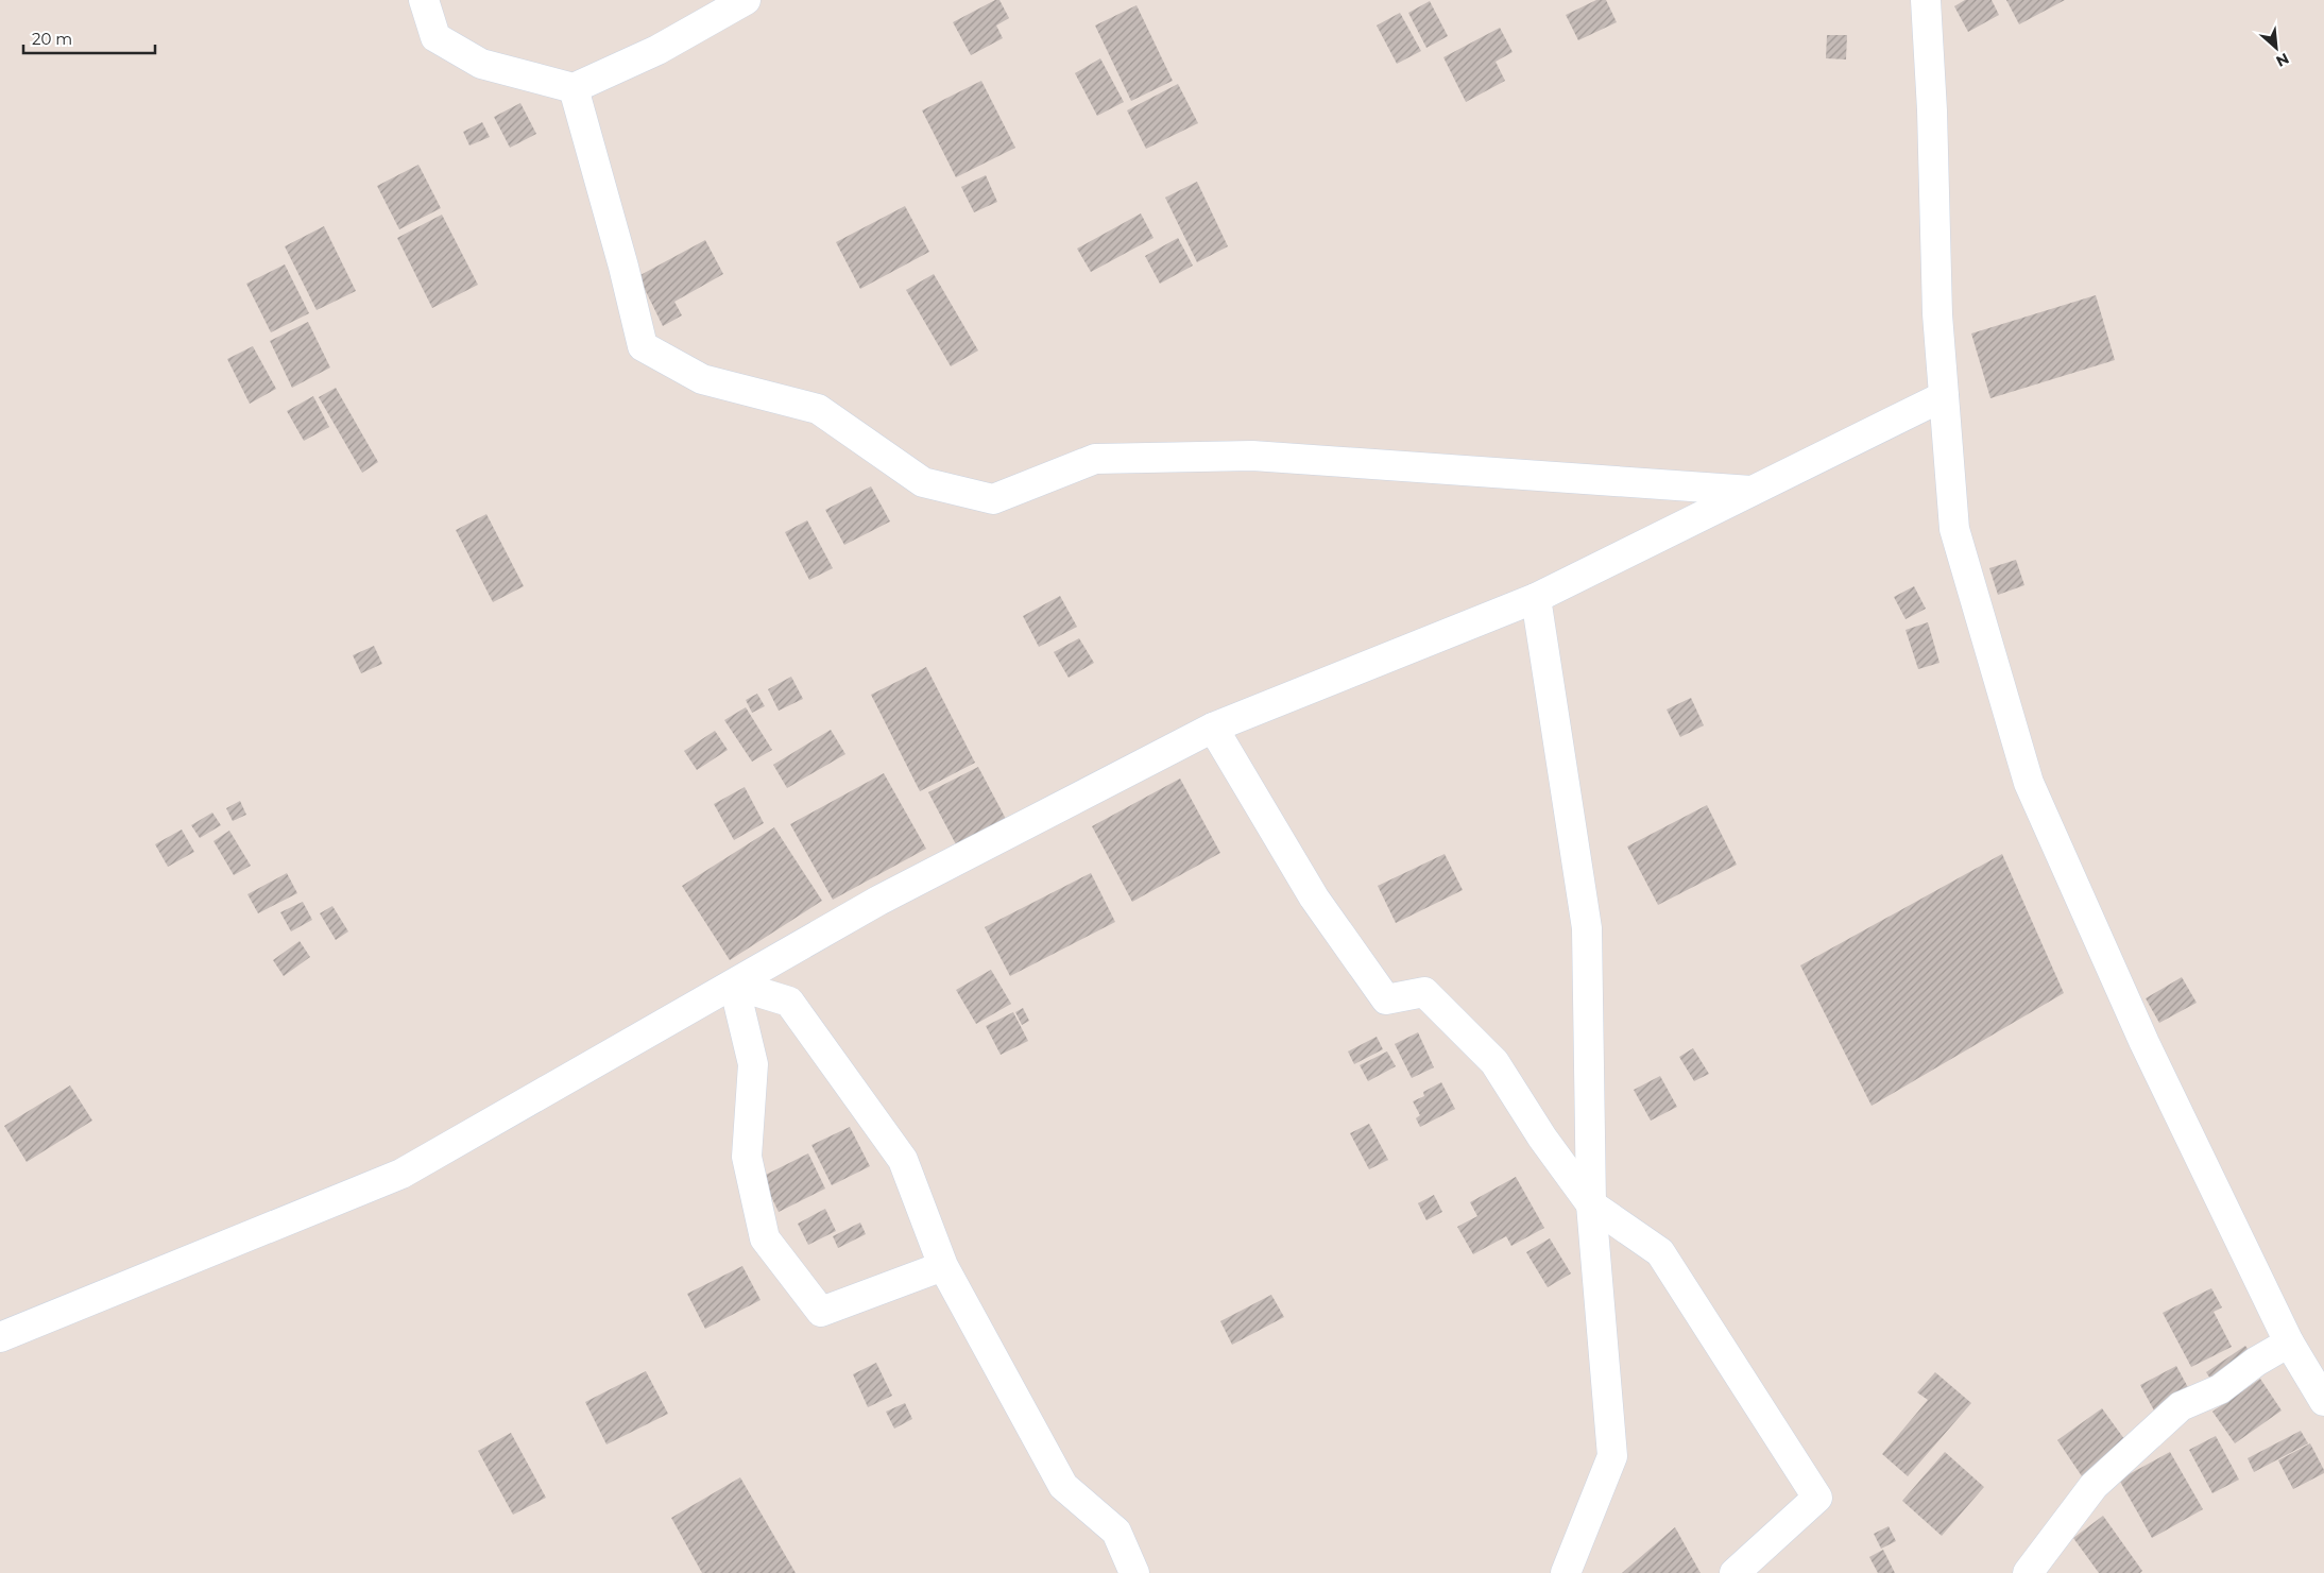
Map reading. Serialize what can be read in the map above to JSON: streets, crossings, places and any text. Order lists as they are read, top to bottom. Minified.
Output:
{"scale_bar":"20 m","north":"bottom right"}
